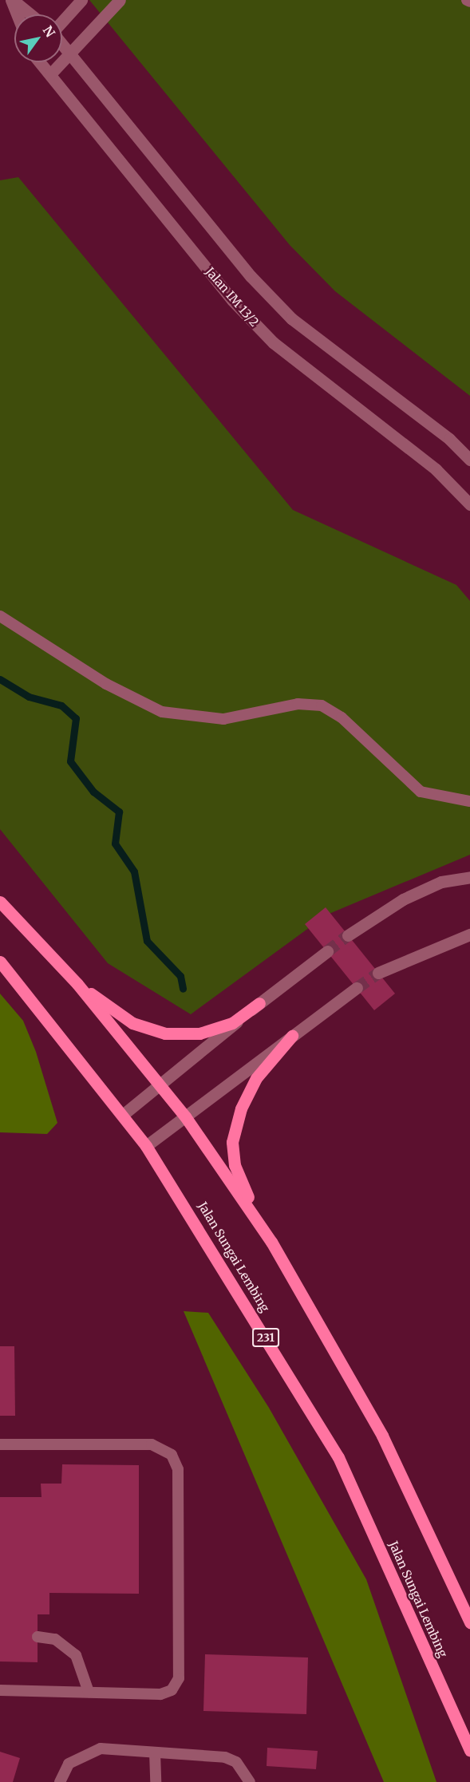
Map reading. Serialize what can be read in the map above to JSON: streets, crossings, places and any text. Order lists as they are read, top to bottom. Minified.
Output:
{"streets":{"main road":["Jalan Sungai Lembing","231"],"street":["Jalan IM 13/2"]},"north":"top right"}
